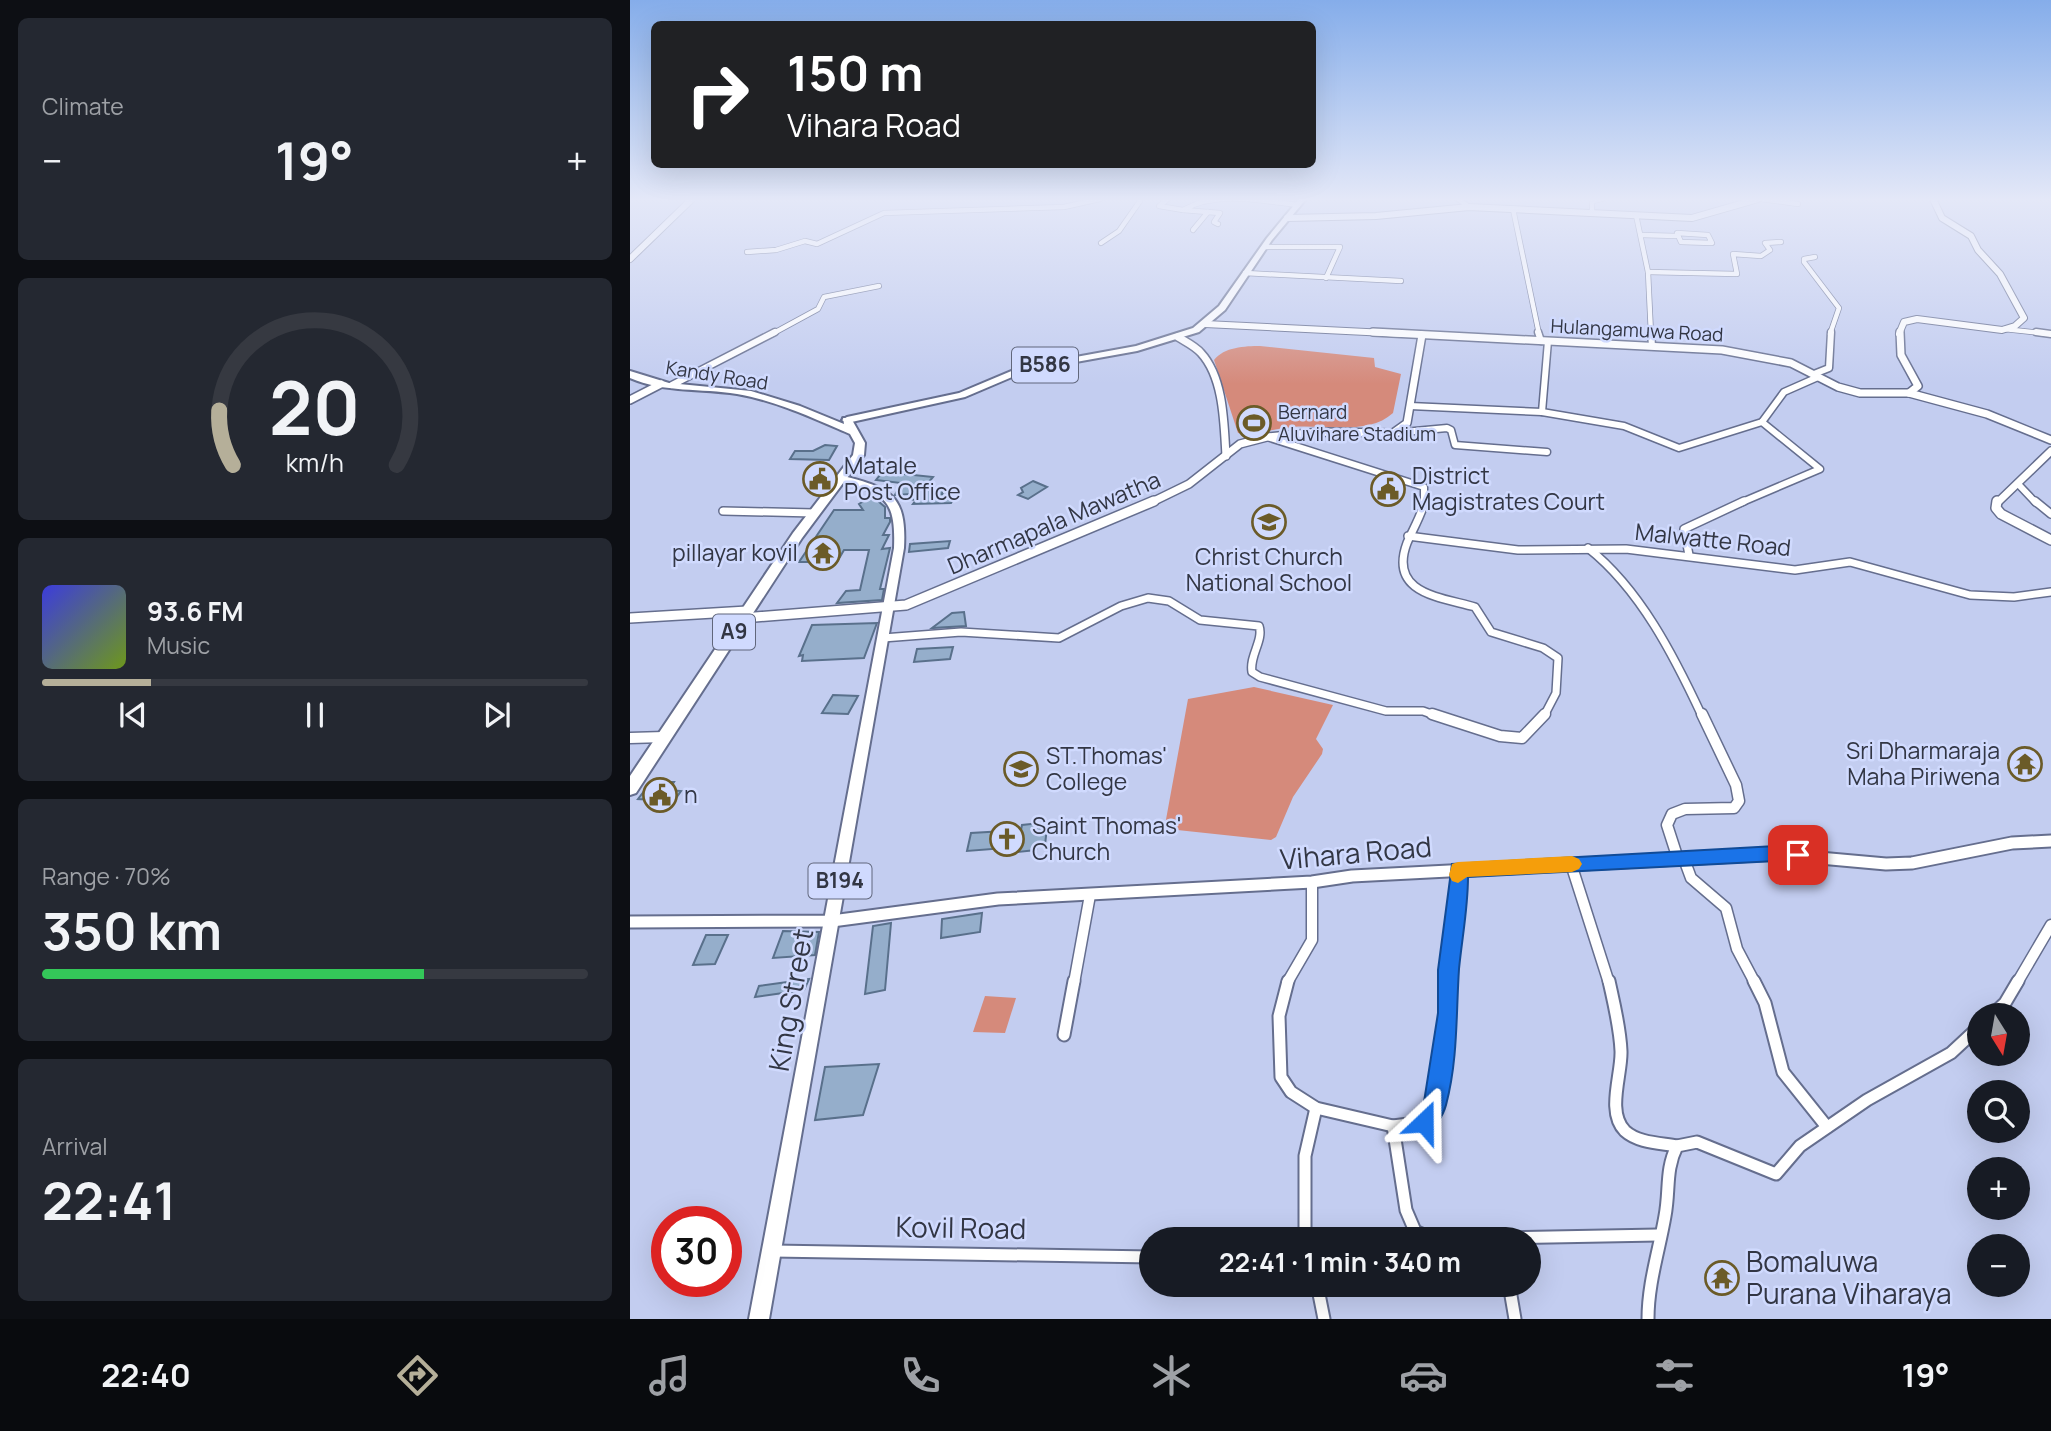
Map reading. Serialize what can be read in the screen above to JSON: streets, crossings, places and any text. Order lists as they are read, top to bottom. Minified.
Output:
{"streets":{"highway":["Kandy Road","A9"],"main road":["B586","B194","King Street"],"street":["Hulangamuwa Road","Dharmapala Mawatha","Malwatte Road","Vihara Road","Kovil Road"]},"crossings":[["B586","Kandy Road"],["Kandy Road","A9"],["Kandy Road","King Street"],["Dharmapala Mawatha","A9"],["Dharmapala Mawatha","King Street"],["A9","King Street"],["Vihara Road","King Street"],["King Street","Kovil Road"]],"places":{"sports":["Bernard Aluvihare Stadium"],"public building":["Matale Post Office","District Magistrates Court","n"],"school or university":["Christ Church National School","ST.Thomas' College"],"temple":["pillayar kovil","Sri Dharmaraja Maha Piriwena","Bomaluwa Purana Viharaya"],"church":["Saint Thomas' Church"]},"north":"bottom","page":{"tile":["Climate",["Range · 70%","350 km"],["Arrival","22:41"]],"turn":["150 m","Vihara Road"],"heat":["−","19°","+"],"song":["93.6 FM","Music"],"map_buttons":["+","−"],"limit":"30","trip":"22:41 · 1 min · 340 m","tabs":["22:40","19°"],"gauge":["20","km/h"]}}
